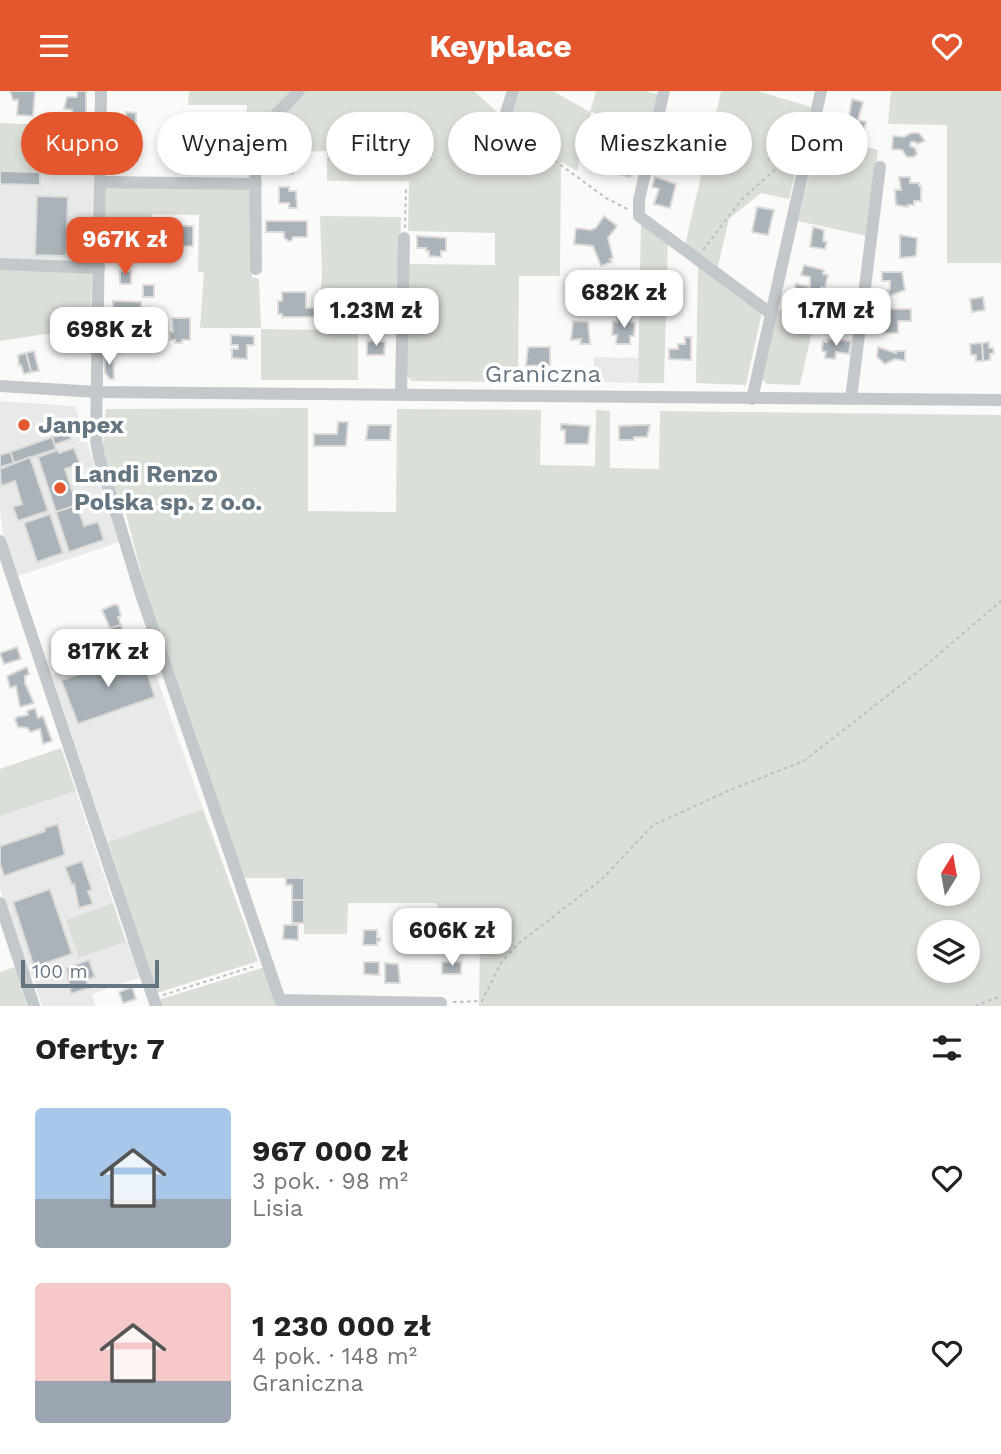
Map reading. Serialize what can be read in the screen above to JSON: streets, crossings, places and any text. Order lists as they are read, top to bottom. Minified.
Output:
{"streets":{"street":["Graniczna"]},"places":["Janpex","Landi Renzo Polska sp. z o.o."],"scale_bar":"100 m","north":"top","page":{"header":"Keyplace","chip":["Kupno","Wynajem","Filtry","Nowe","Mieszkanie","Dom"],"price":["967K zł","682K zł","1.23M zł","1.7M zł","698K zł","817K zł","606K zł"],"scale":"100 m","heading":"Oferty: 7","list":[{"name":"967 000 zł","note":"3 pok. · 98 m² · Lisia"},{"name":"1 230 000 zł","note":"4 pok. · 148 m² · Graniczna"}]}}
